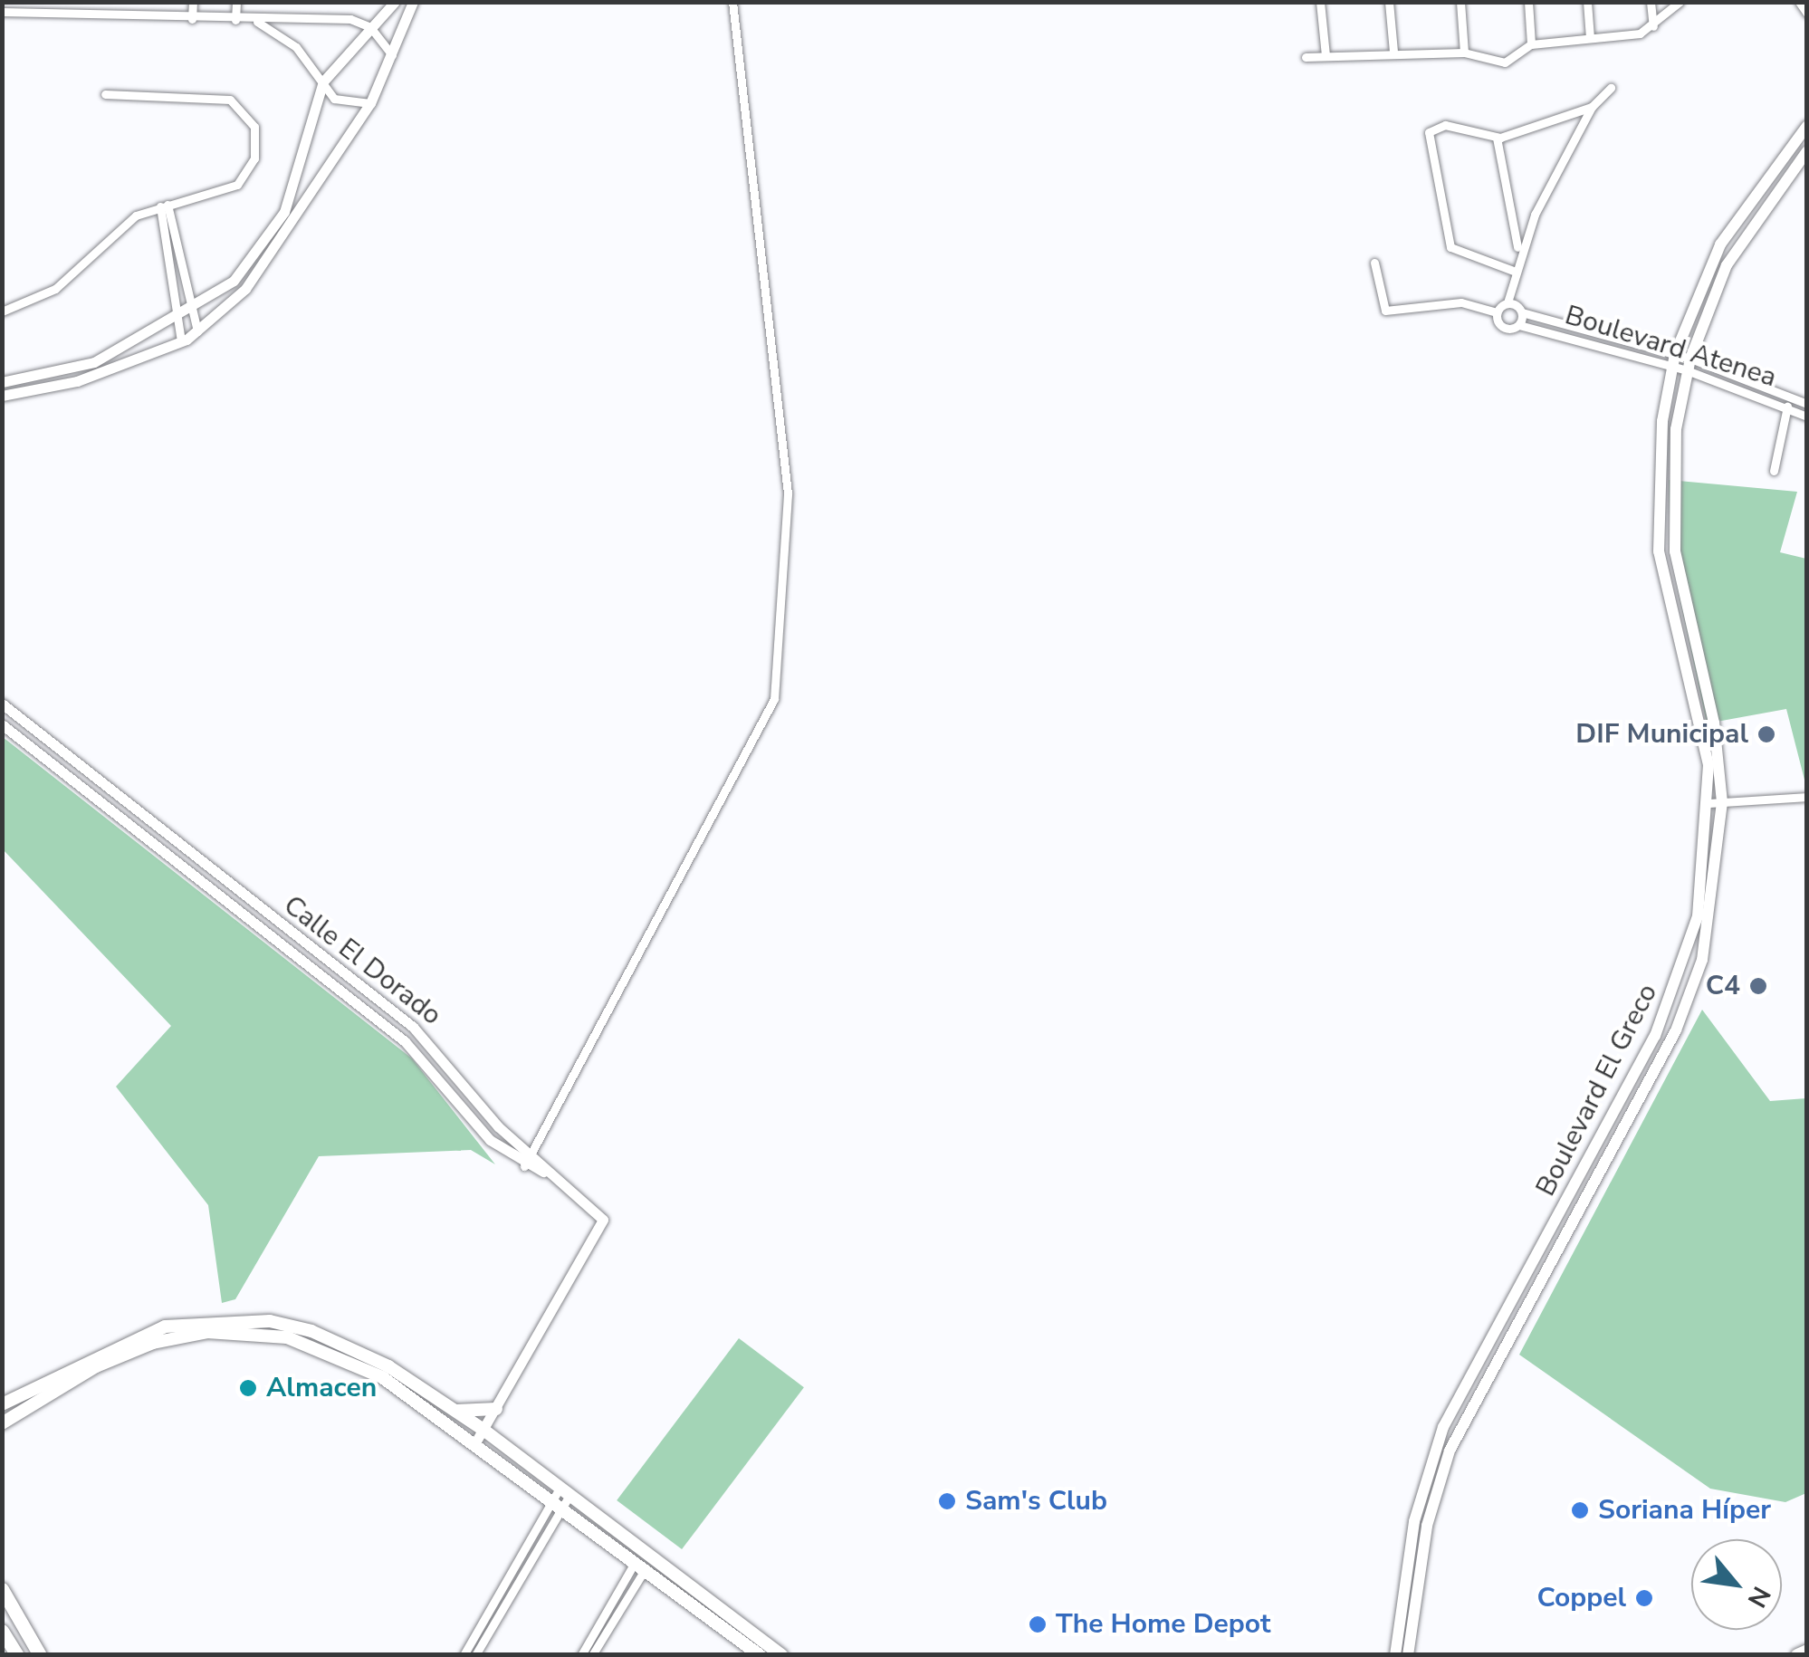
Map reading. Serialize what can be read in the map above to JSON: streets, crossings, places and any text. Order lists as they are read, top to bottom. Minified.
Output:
{"streets":{"main road":["Boulevard El Greco"],"street":["Boulevard Atenea","Calle El Dorado"]},"crossings":[["Boulevard Atenea","Boulevard El Greco"]],"places":["DIF Municipal","C4","Almacen","Sam's Club","Soriana Híper","Coppel","The Home Depot"],"north":"bottom right"}
